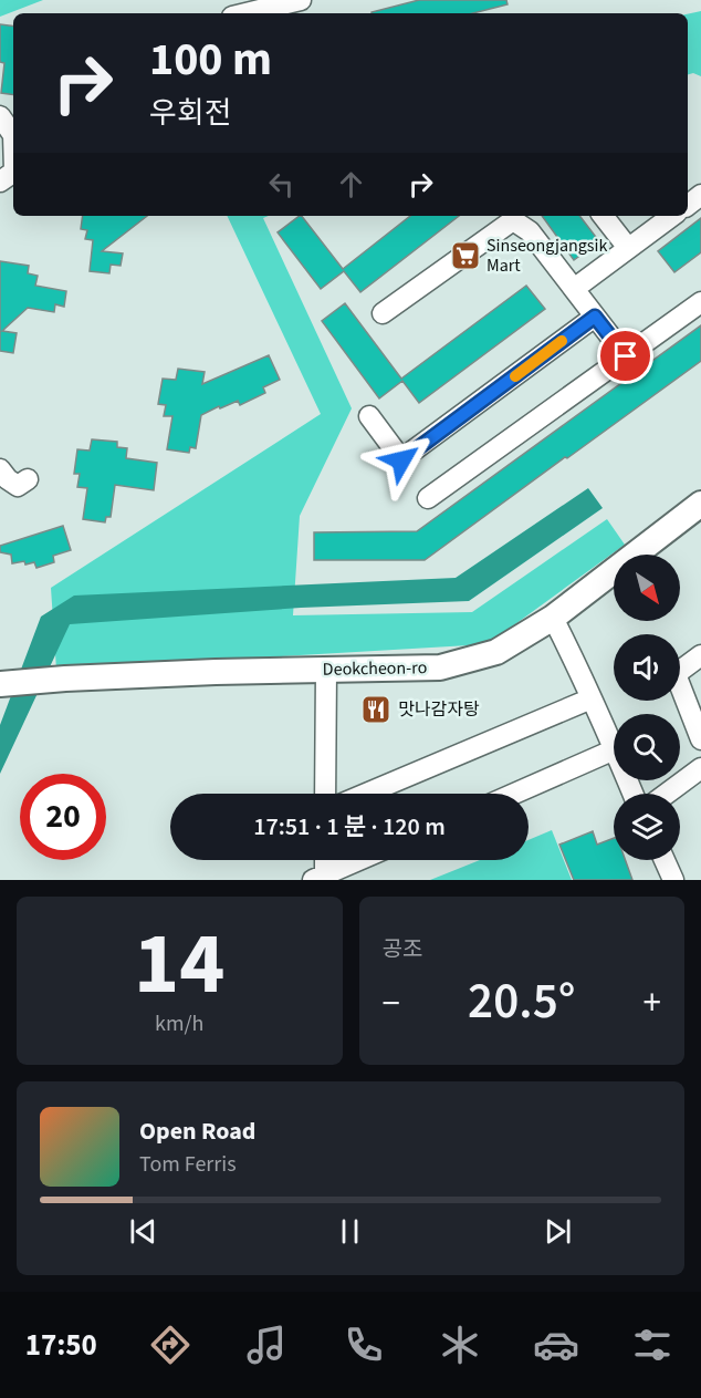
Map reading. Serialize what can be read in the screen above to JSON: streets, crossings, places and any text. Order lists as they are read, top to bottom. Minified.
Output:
{"streets":{"main road":["Deokcheon-ro"]},"places":{"supermarket":["Sinseongjangsik Mart"],"restaurant":["맛나감자탕"]},"north":"bottom right","page":{"turn":["100 m","우회전"],"limit":"20","trip":"17:51 · 1 분 · 120 m","tile":[["14","km/h"],"공조"],"heat":["−","20.5°","+"],"song":["Open Road","Tom Ferris"],"tabs":"17:50"}}
